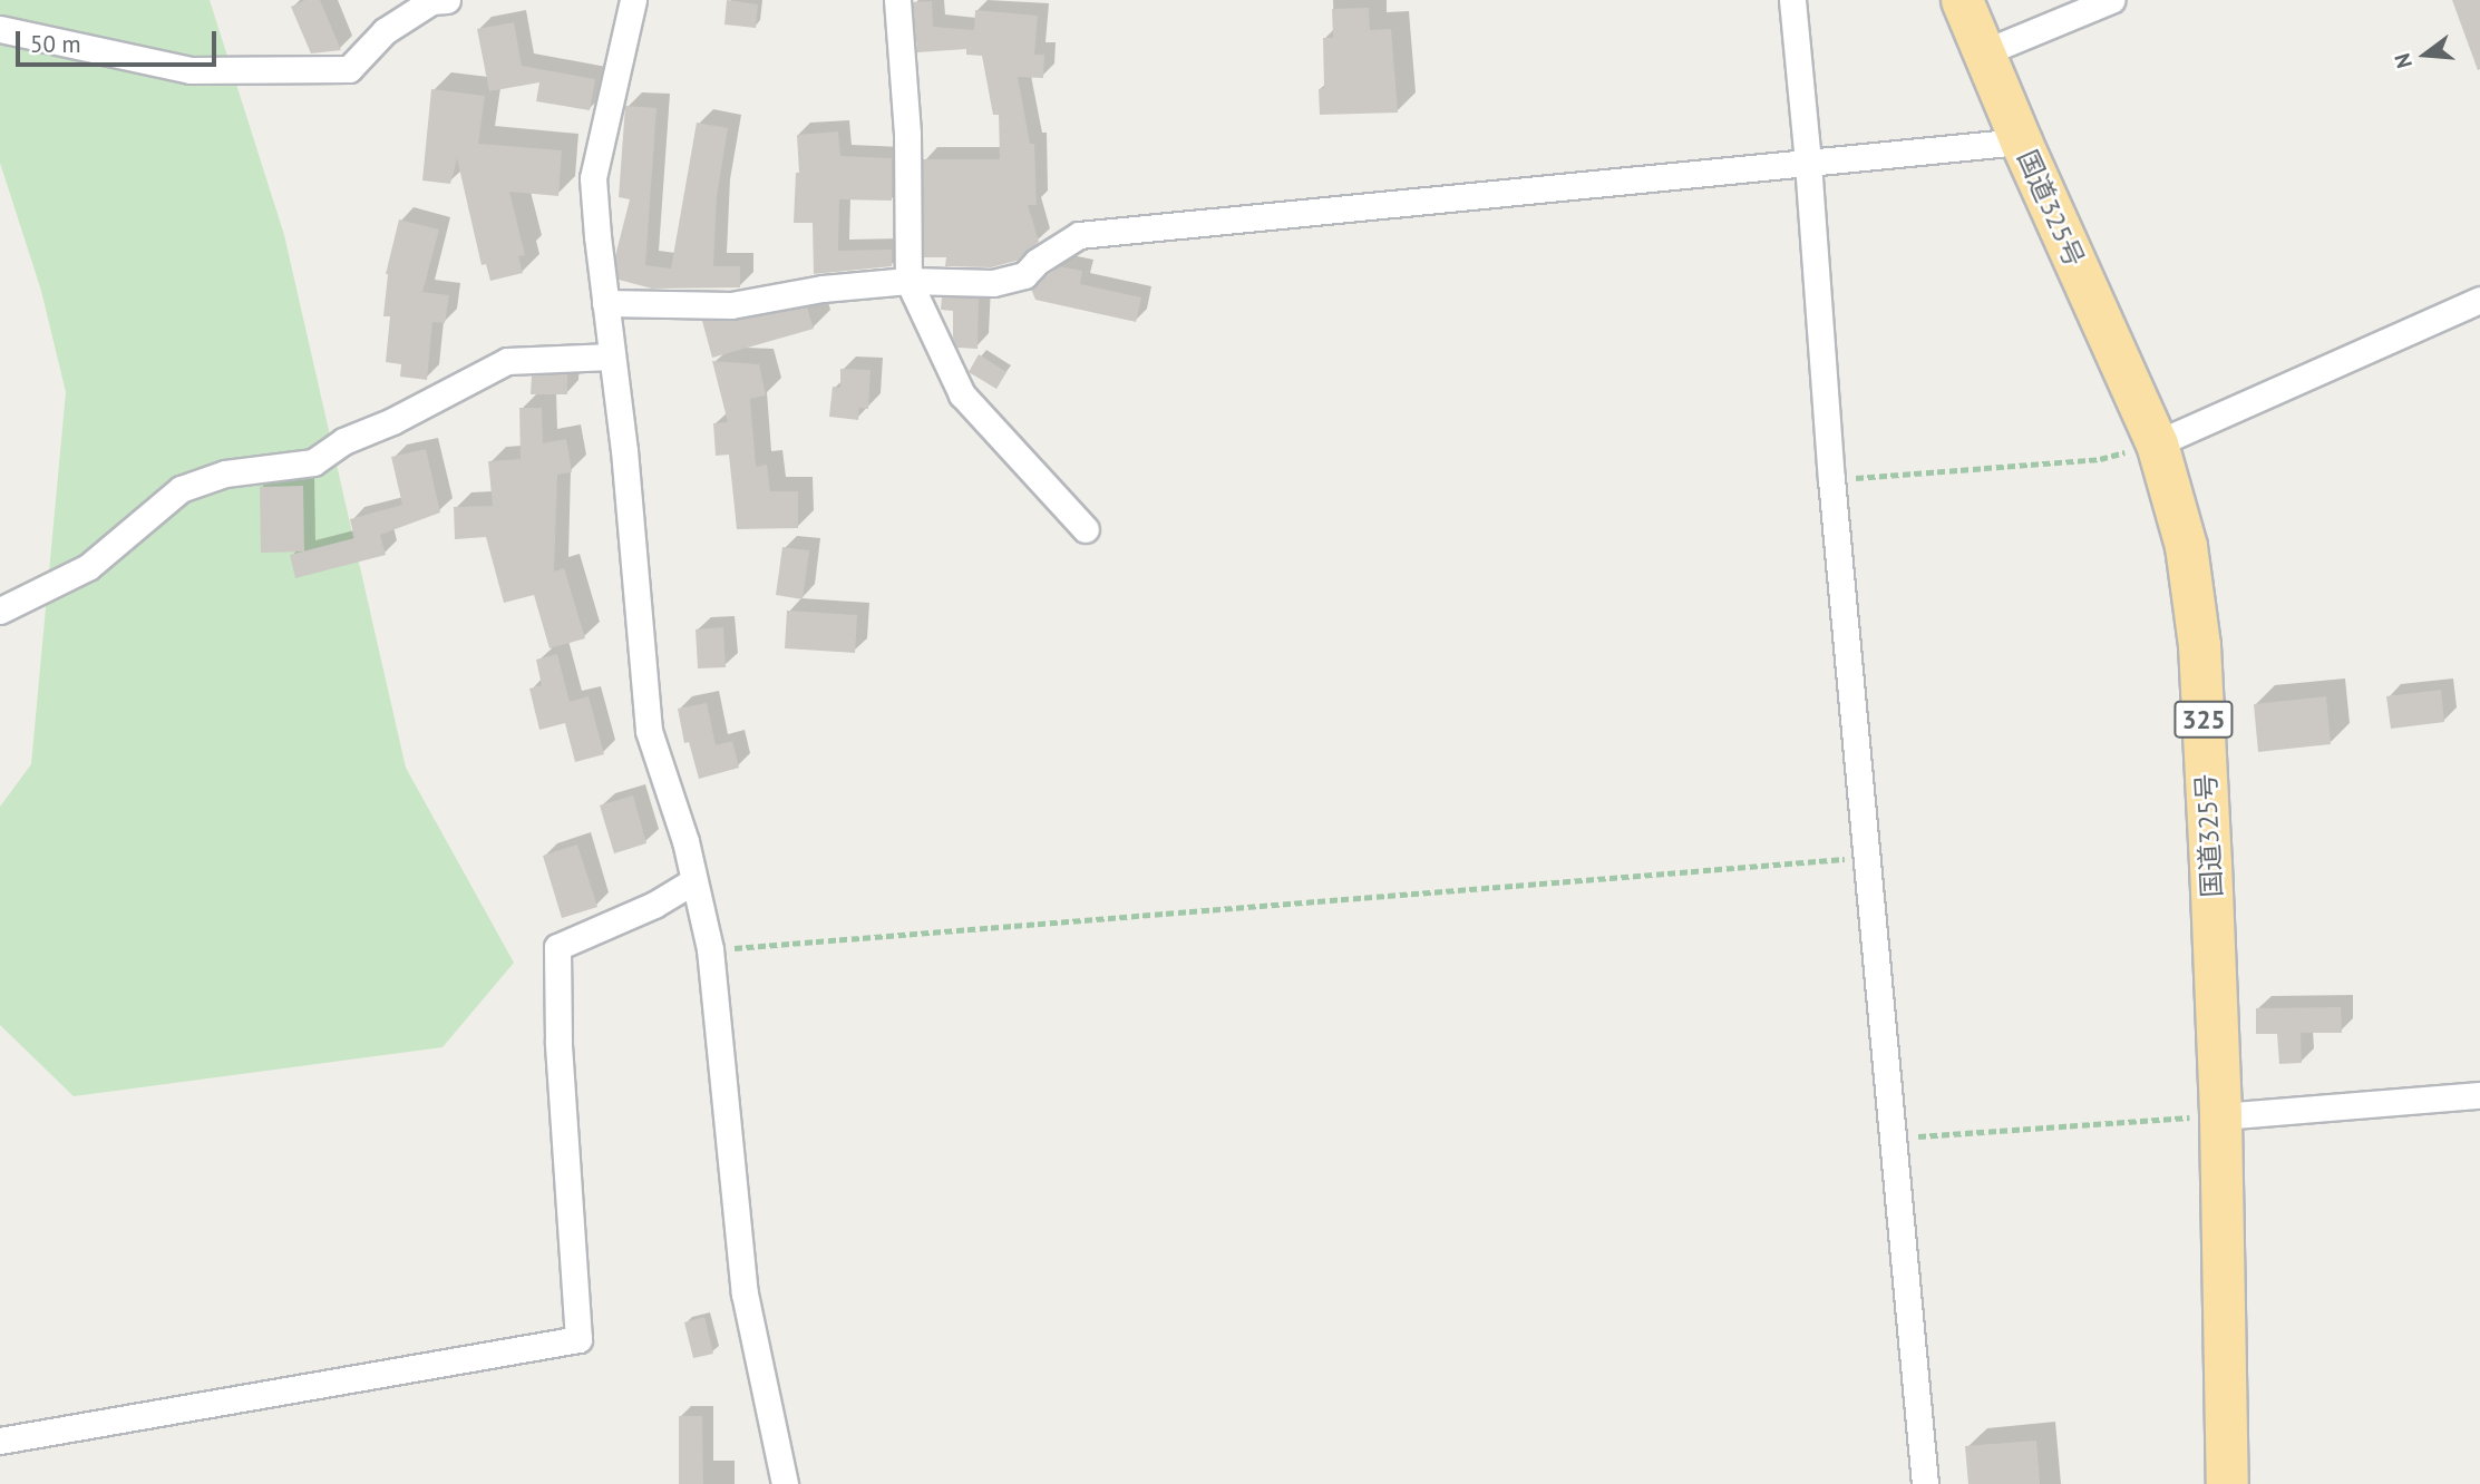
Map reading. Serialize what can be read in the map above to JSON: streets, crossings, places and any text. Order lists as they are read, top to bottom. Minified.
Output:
{"streets":{"highway":["国道325号","325"]},"scale_bar":"50 m","north":"left"}
